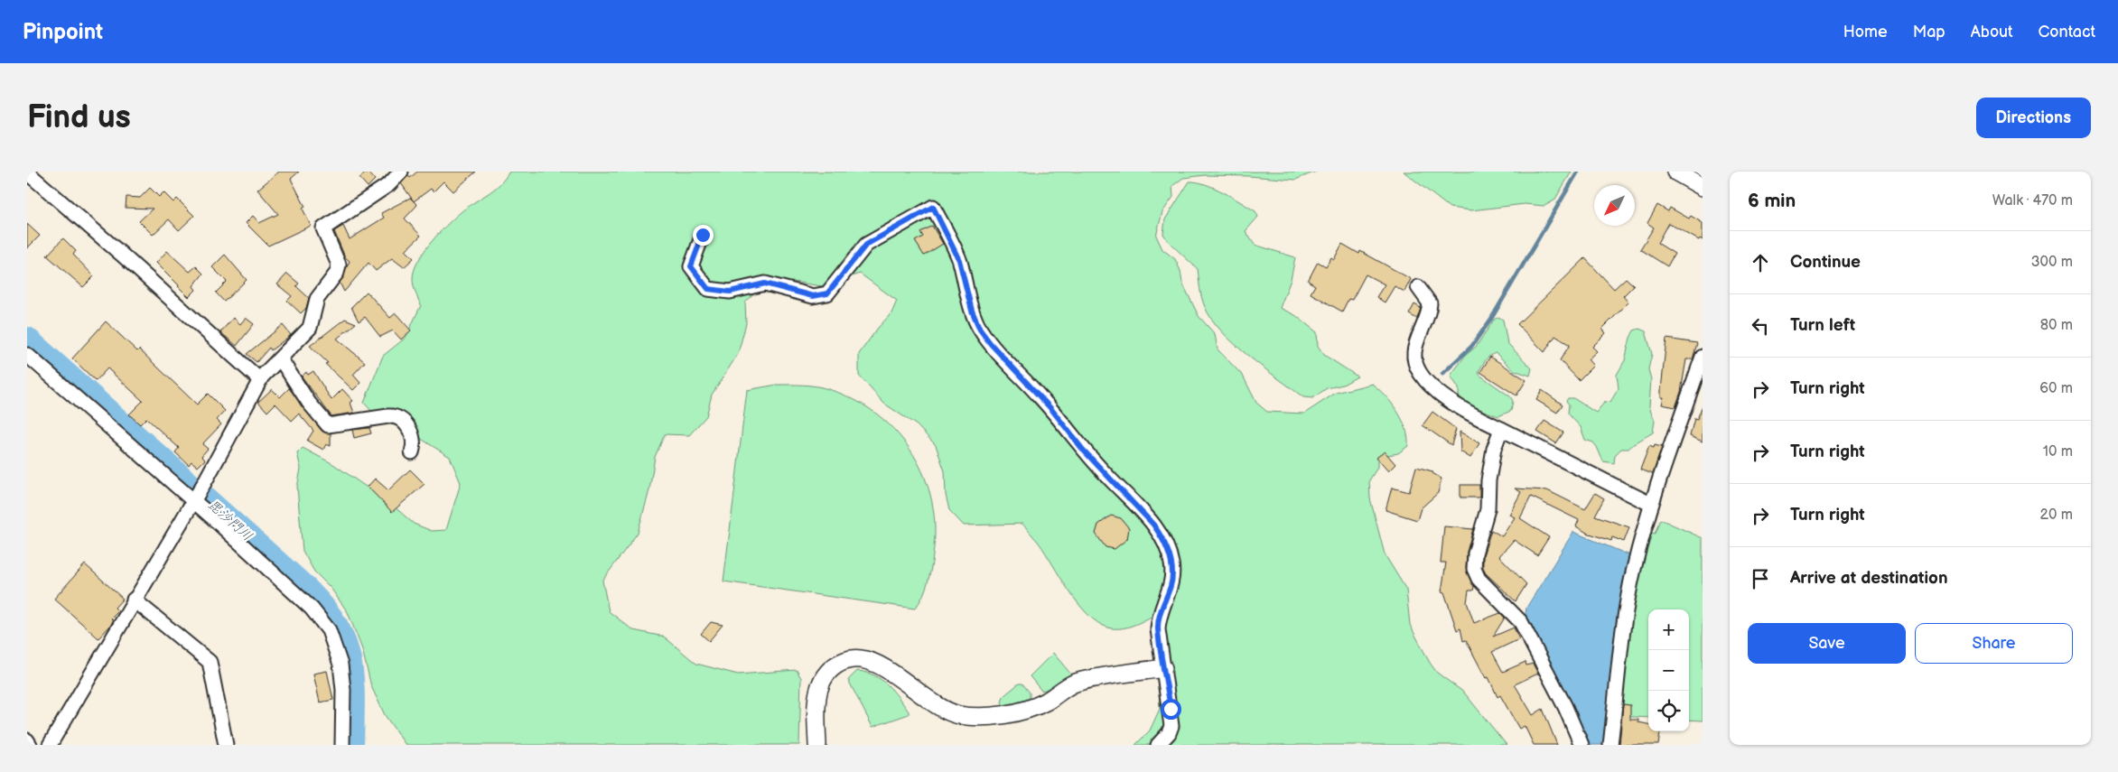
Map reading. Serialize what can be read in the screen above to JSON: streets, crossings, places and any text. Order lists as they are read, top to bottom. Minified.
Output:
{"water":["毘沙門川"],"north":"bottom left","page":{"header":"Pinpoint","nav":["Home","Map","About","Contact"],"buttons":["Directions",["Save","Share"]],"title":"Find us","heading":["6 min","Walk · 470 m"],"list":[["Continue","300 m"],["Turn left","80 m"],["Turn right","60 m"],["Turn right","10 m"],["Turn right","20 m"],"Arrive at destination"],"map_buttons":["+","−"]}}
